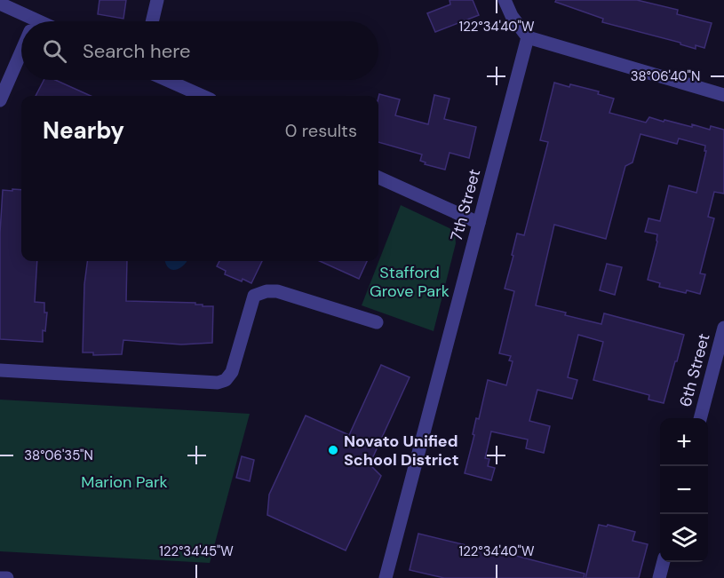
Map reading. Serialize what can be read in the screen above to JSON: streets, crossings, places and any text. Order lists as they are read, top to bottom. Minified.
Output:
{"streets":{"street":["7th Street","6th Street"]},"parks":["Stafford Grove Park","Marion Park"],"places":["Novato Unified School District"],"page":{"search":"Search here","heading":["Nearby","0 results"],"map_buttons":["+","−"]},"coordinates":["122°34'40\"W","38°06'40\"N","38°06'35\"N","122°34'45\"W"]}
